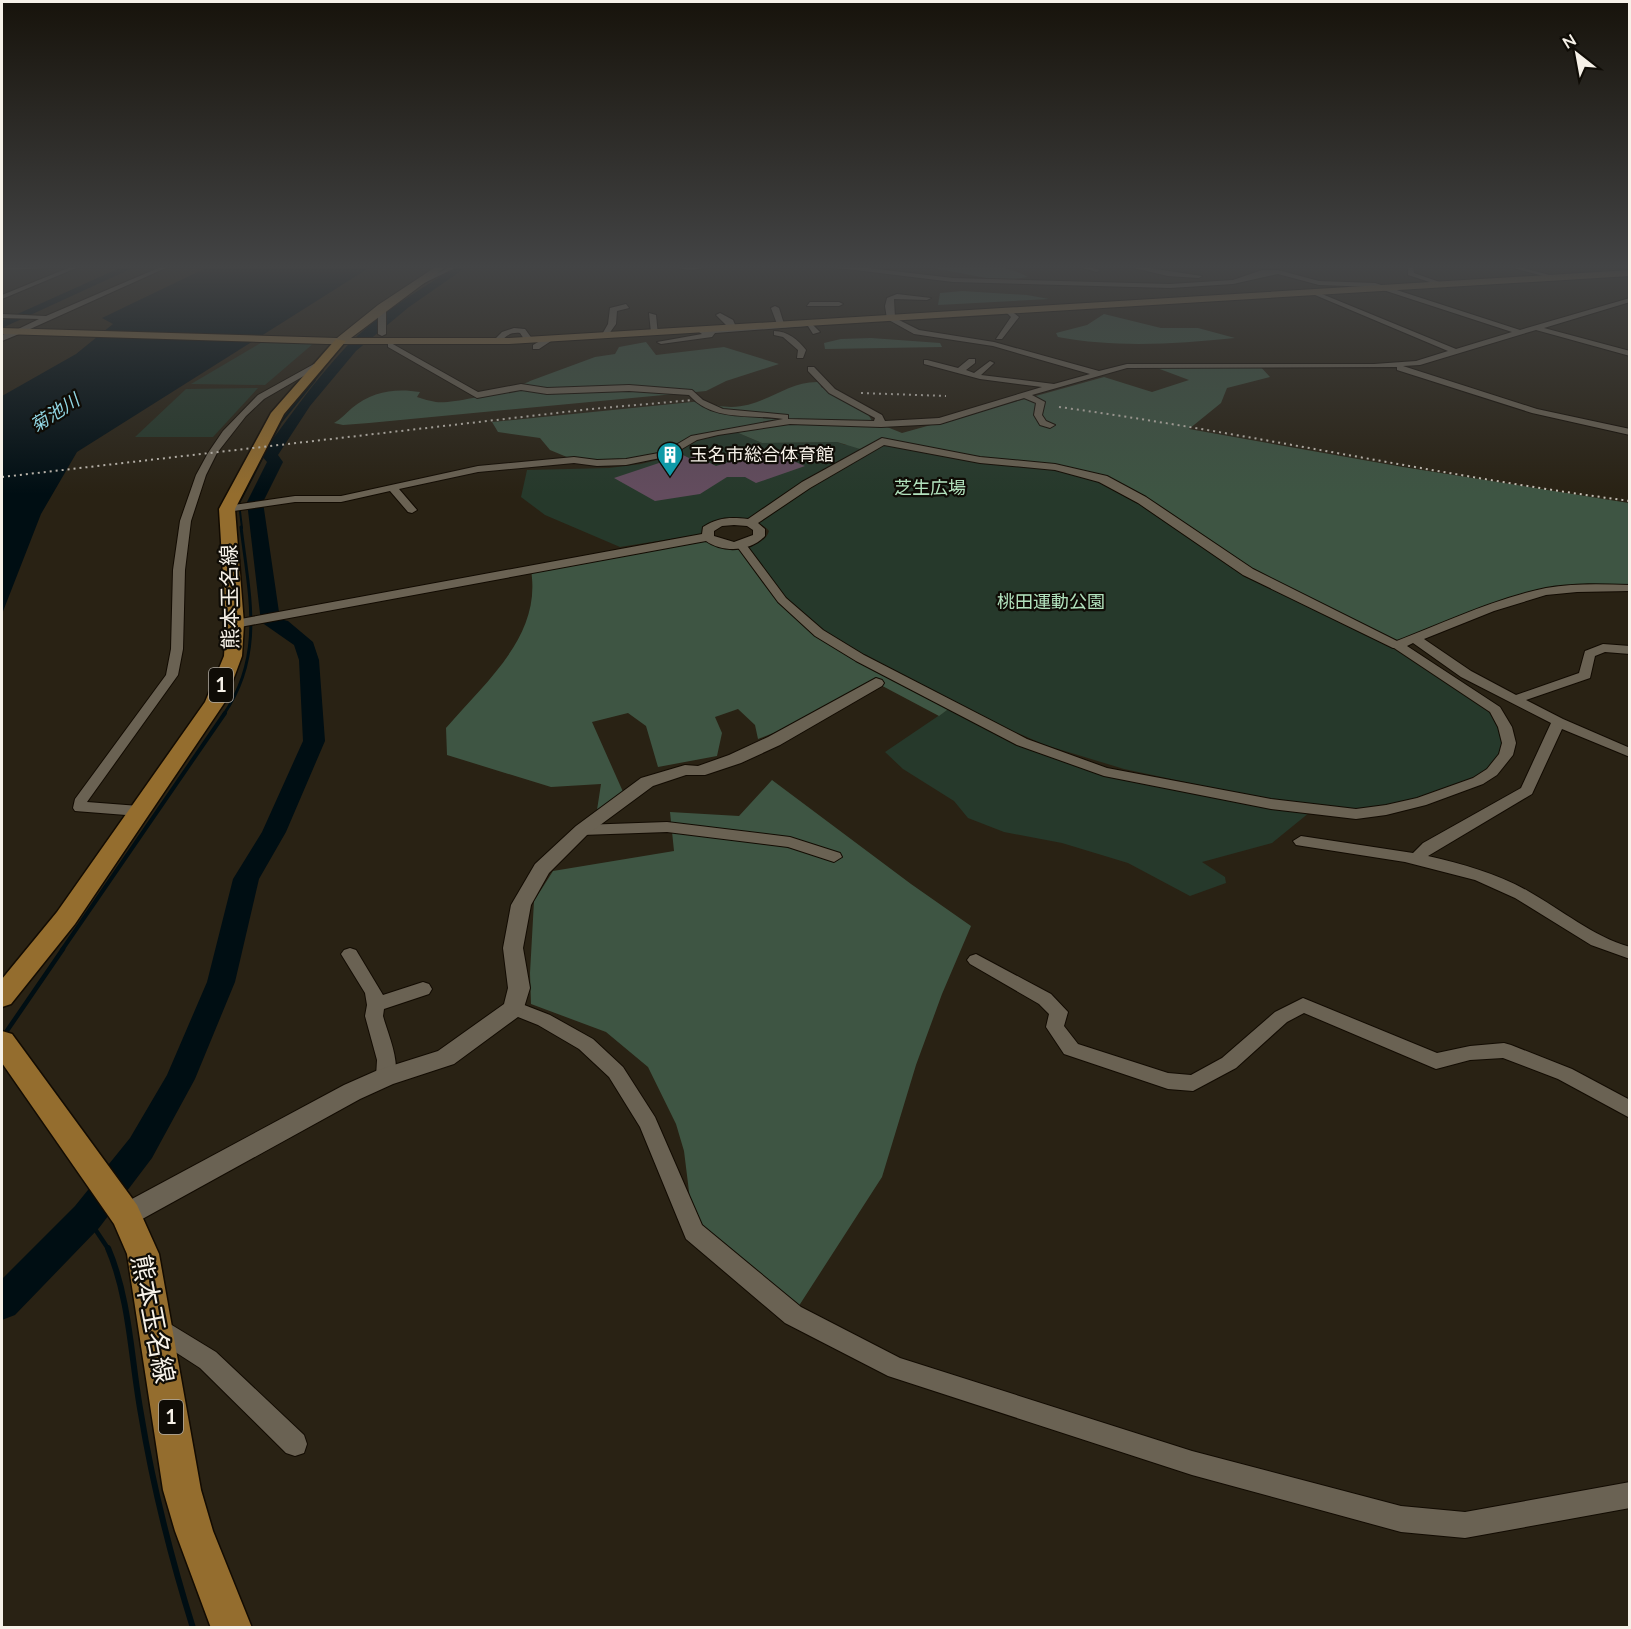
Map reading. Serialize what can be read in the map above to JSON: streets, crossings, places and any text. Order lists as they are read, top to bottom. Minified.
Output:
{"streets":{"main road":["熊本玉名線","1"]},"water":["菊池川"],"parks":["芝生広場","桃田運動公園"],"places":{"building":["玉名市総合体育館"]},"north":"top left"}
